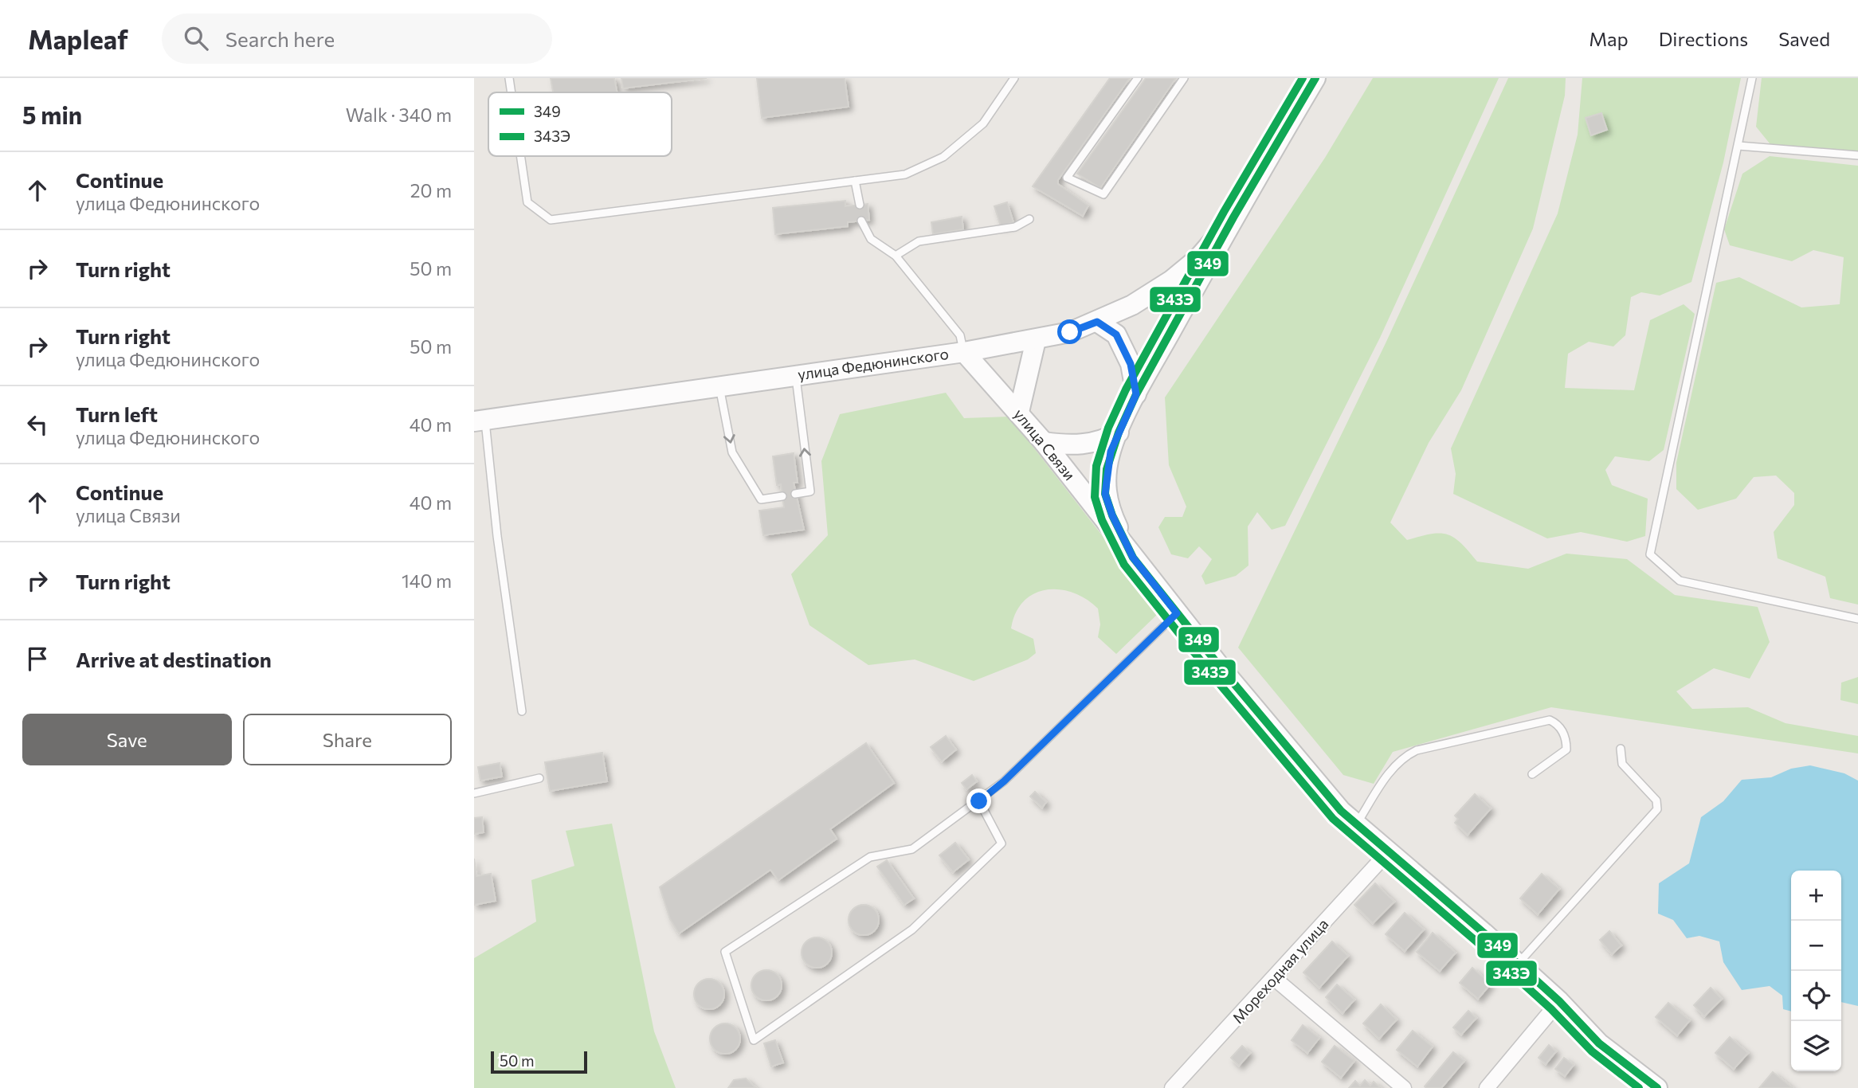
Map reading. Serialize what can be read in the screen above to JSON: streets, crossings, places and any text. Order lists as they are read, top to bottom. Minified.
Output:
{"streets":{"main road":["улица Федюнинского","улица Связи"],"street":["Мореходная улица"]},"crossings":[["улица Федюнинского","улица Связи"],["улица Связи","Мореходная улица"]],"lines":["transit line 349","transit line 343Э"],"legend":["349","343Э"],"scale_bar":"50 m","page":{"header":"Mapleaf","search":"Search here","nav":["Map","Directions","Saved"],"heading":["5 min","Walk · 340 m"],"list":[["Continue","улица Федюнинского","20 m"],["Turn right","50 m"],["Turn right","улица Федюнинского","50 m"],["Turn left","улица Федюнинского","40 m"],["Continue","улица Связи","40 m"],["Turn right","140 m"],"Arrive at destination"],"buttons":["Save","Share"],"map_buttons":["+","−"],"scale":"50 m"}}
